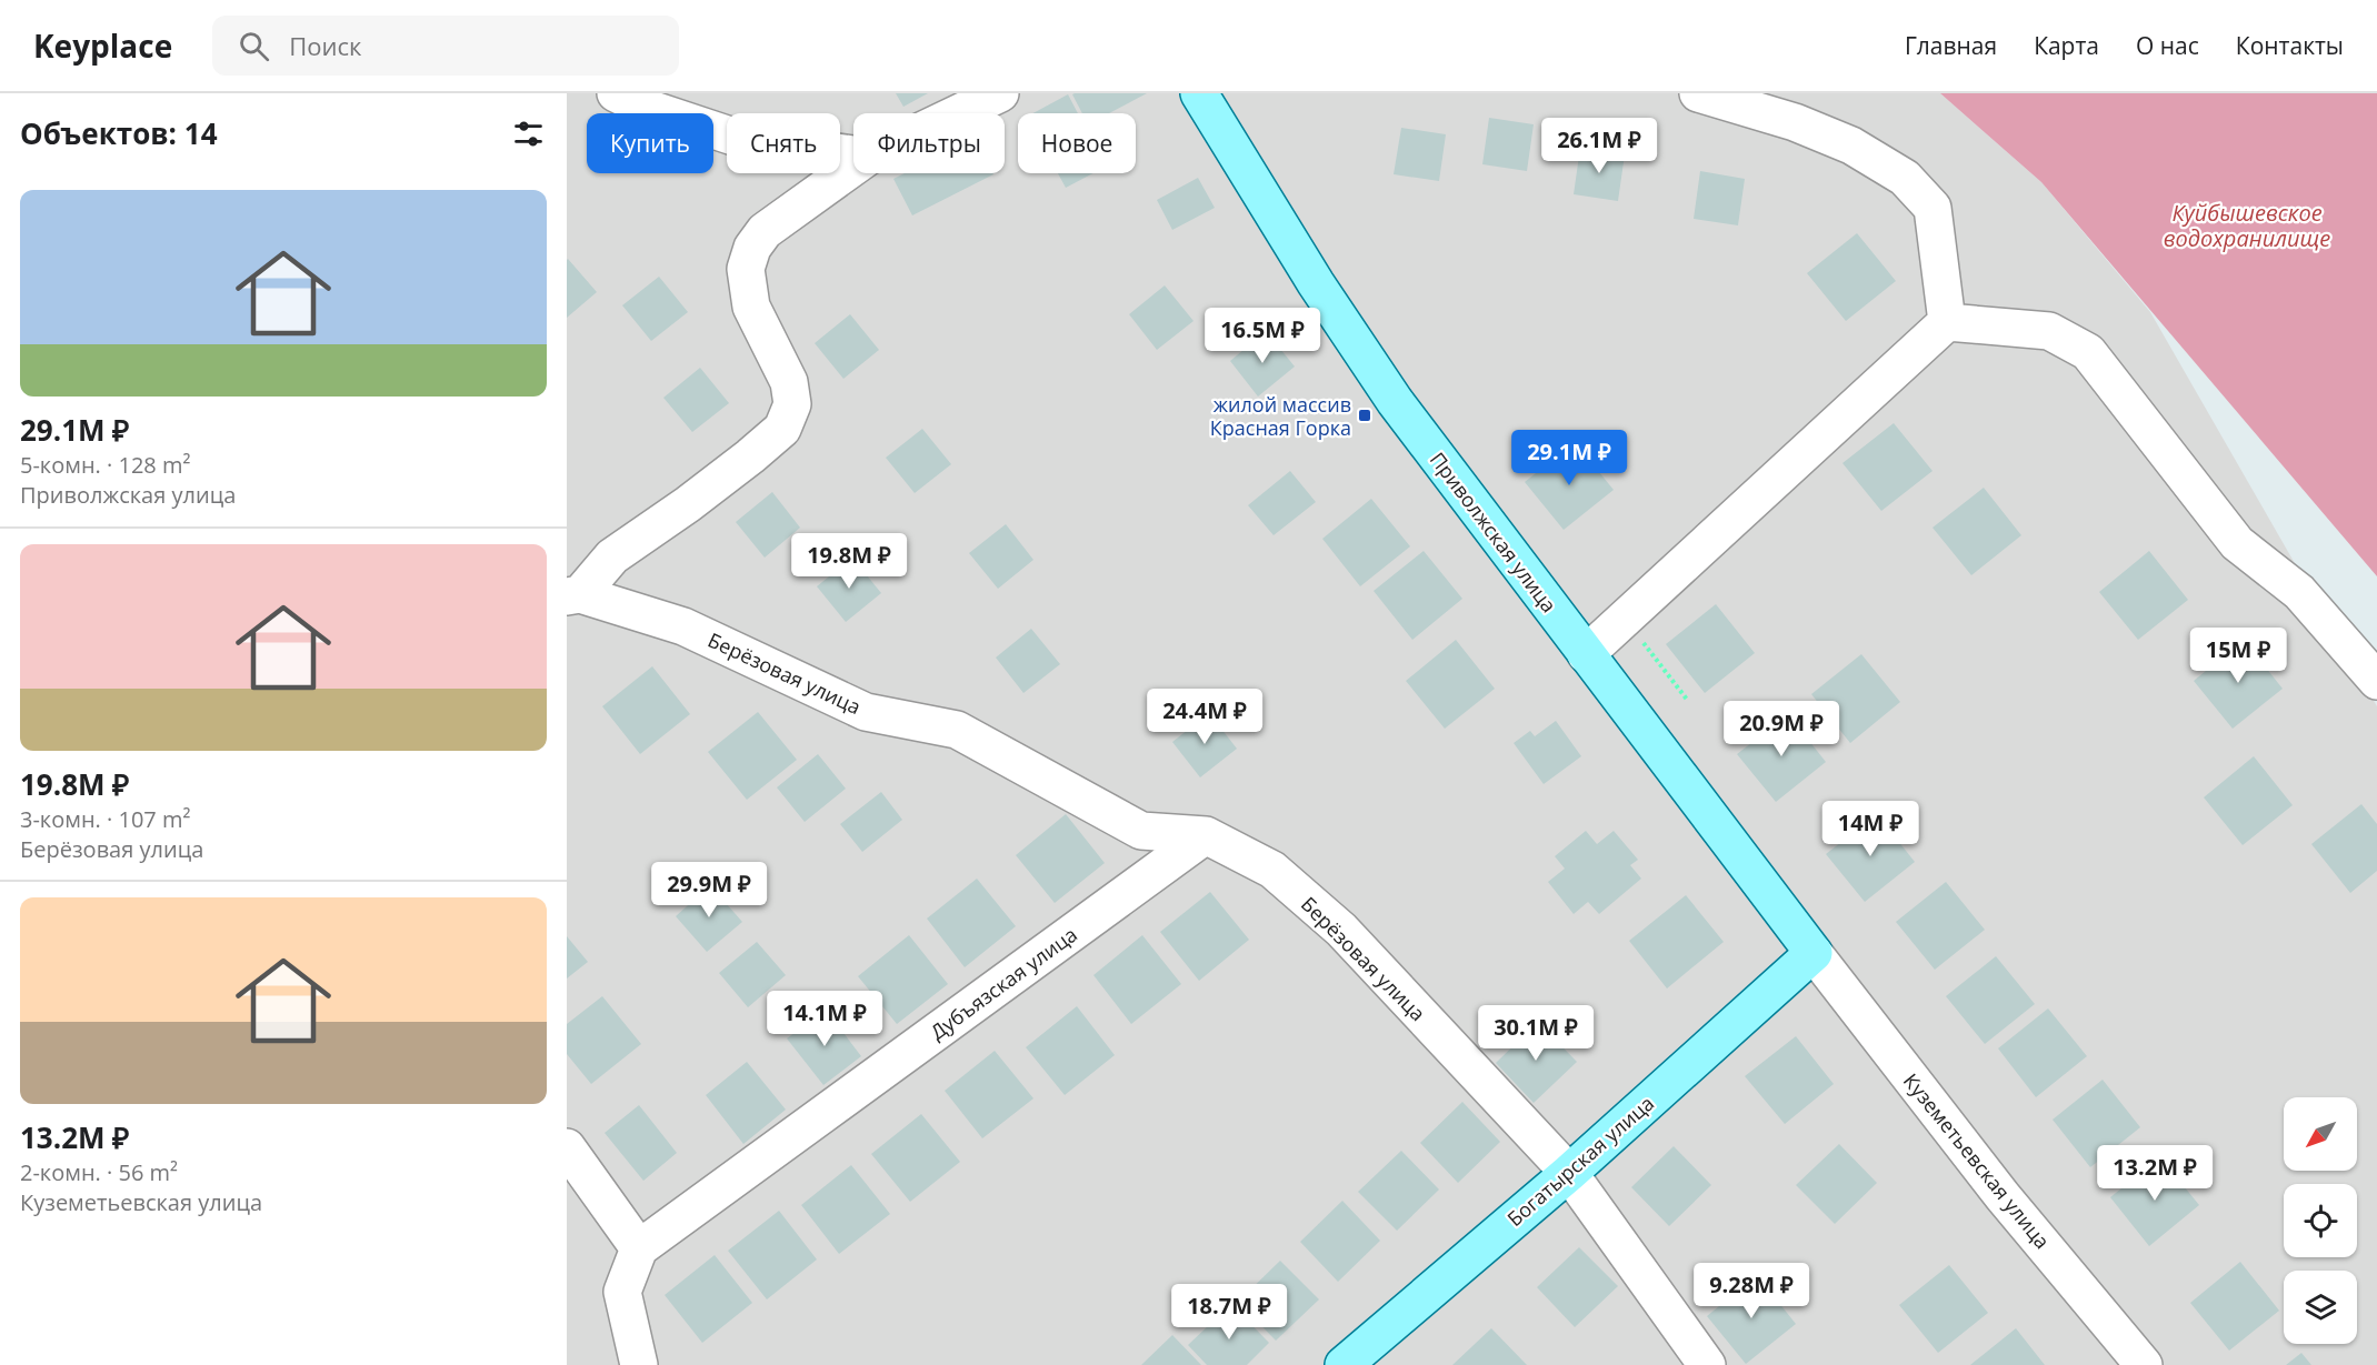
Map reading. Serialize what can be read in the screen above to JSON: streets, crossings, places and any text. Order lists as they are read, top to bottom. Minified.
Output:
{"streets":{"main road":["Приволжская улица","Богатырская улица"],"street":["Берёзовая улица","Дубъязская улица","Куземетьевская улица"]},"crossings":[["Приволжская улица","Богатырская улица"],["Приволжская улица","Куземетьевская улица"],["Берёзовая улица","Дубъязская улица"],["Берёзовая улица","Богатырская улица"],["Богатырская улица","Куземетьевская улица"]],"water":["Куйбышевское водохранилище"],"places":{"transit":["жилой массив Красная Горка"]},"north":"bottom left","page":{"header":"Keyplace","search":"Поиск","nav":["Главная","Карта","О нас","Контакты"],"heading":"Объектов: 14","chip":["Купить","Снять","Фильтры","Новое"],"price":["26.1M ₽","16.5M ₽","29.1M ₽","19.8M ₽","15M ₽","24.4M ₽","20.9M ₽","14M ₽","29.9M ₽","14.1M ₽","30.1M ₽","13.2M ₽","9.28M ₽","18.7M ₽"],"list":[{"name":"29.1M ₽","note":"5-комн. · 128 m² · Приволжская улица"},{"name":"19.8M ₽","note":"3-комн. · 107 m² · Берёзовая улица"},{"name":"13.2M ₽","note":"2-комн. · 56 m² · Куземетьевская улица"}]}}
